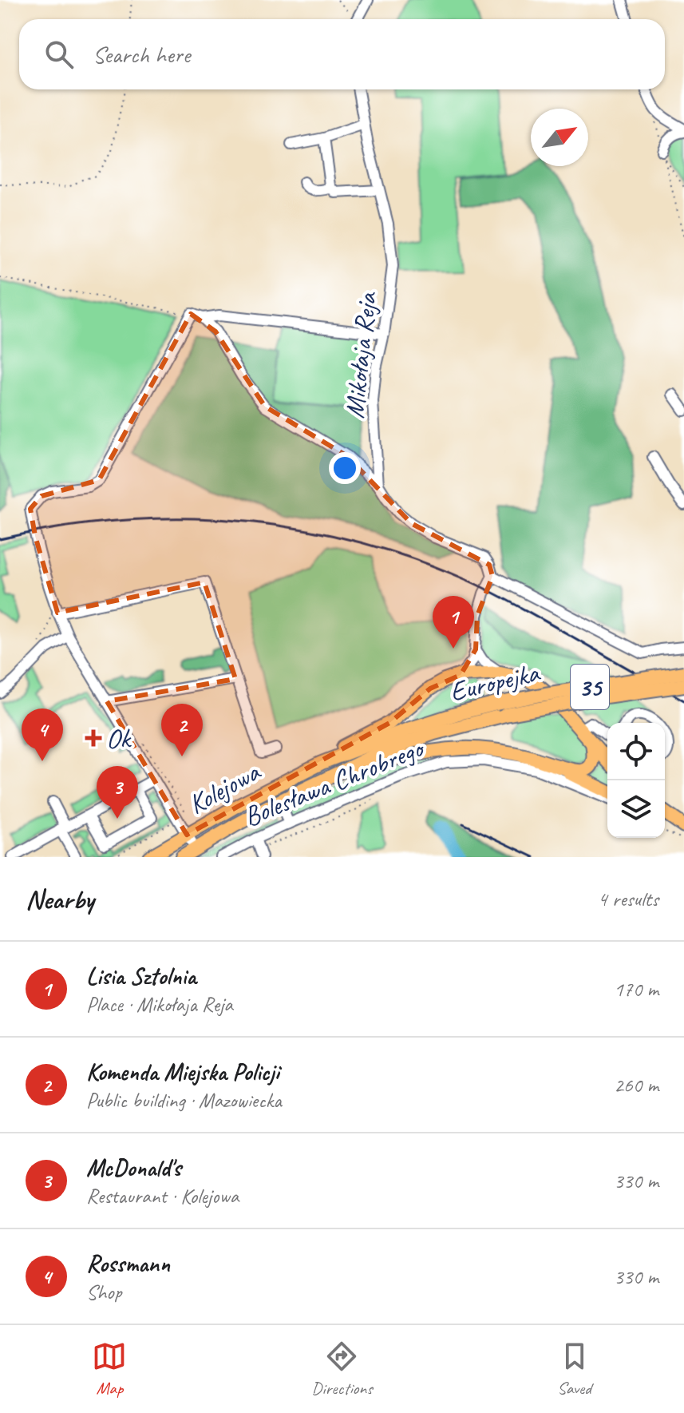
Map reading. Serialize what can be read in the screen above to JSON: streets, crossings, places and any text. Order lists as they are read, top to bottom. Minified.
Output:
{"streets":{"main road":["Europejka","35","Kolejowa"],"street":["Mikołaja Reja","Bolesława Chrobrego"]},"crossings":[["Europejka","Kolejowa"]],"places":{"health":["Ok"]},"north":"top right","page":{"search":"Search here","pins":["1","2","4","3"],"heading":["Nearby","4 results"],"list":[{"mark":"1","name":"Lisia Sztolnia","note":"Place · Mikołaja Reja","value":"170 m"},{"mark":"2","name":"Komenda Miejska Policji","note":"Public building · Mazowiecka","value":"260 m"},{"mark":"3","name":"McDonald's","note":"Restaurant · Kolejowa","value":"330 m"},{"mark":"4","name":"Rossmann","note":"Shop","value":"330 m"}],"nav":["Map","Directions","Saved"]}}
